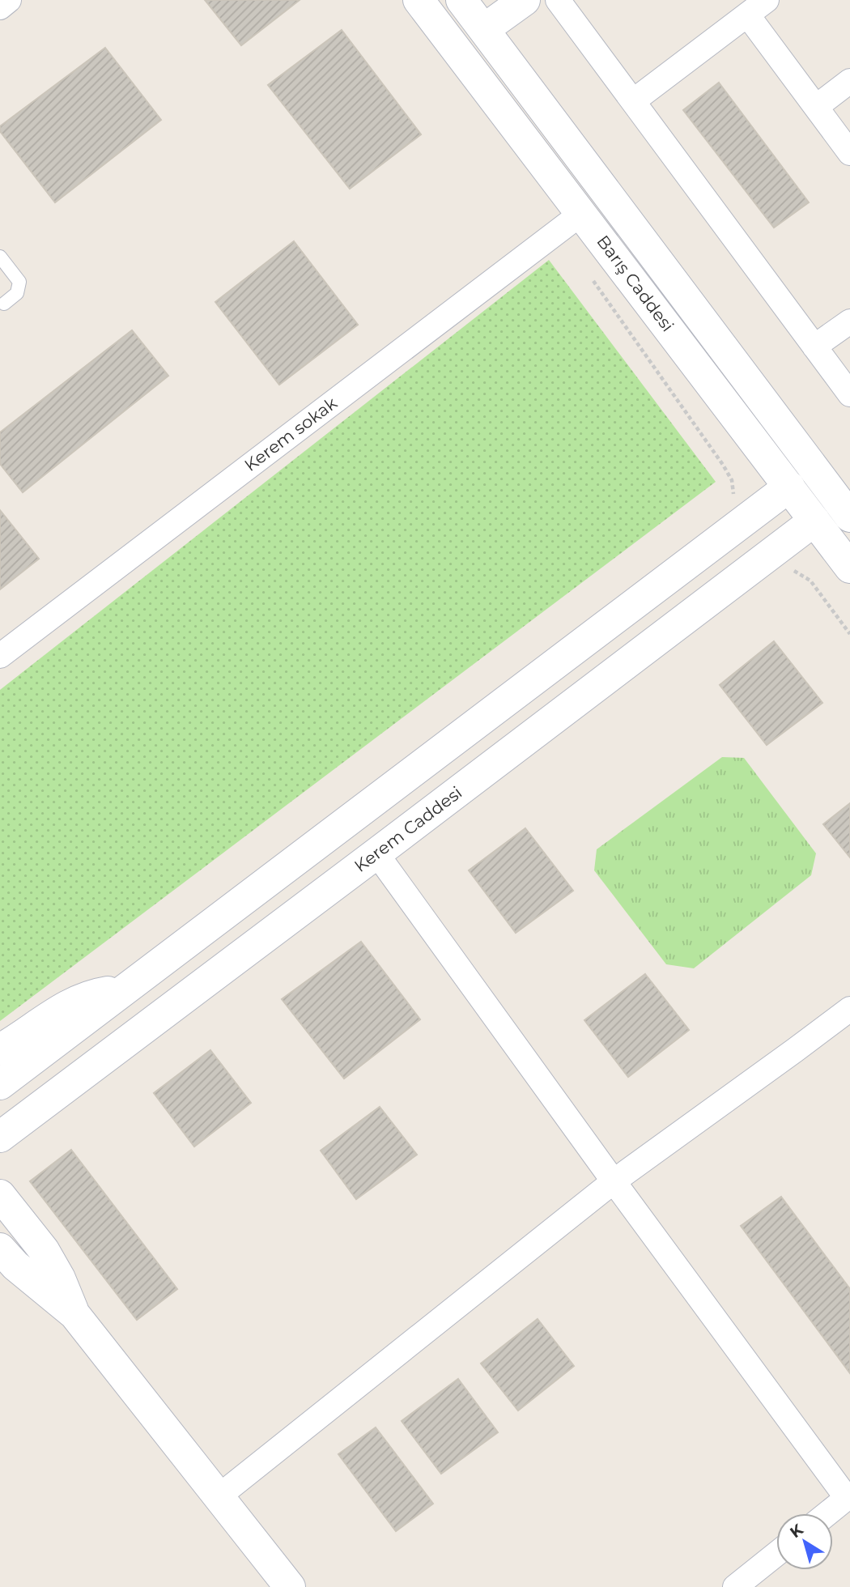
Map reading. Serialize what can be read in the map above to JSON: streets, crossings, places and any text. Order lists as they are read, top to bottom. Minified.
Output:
{"streets":{"street":["Barış Caddesi","Kerem sokak","Kerem Caddesi"]},"crossings":[["Barış Caddesi","Kerem sokak"],["Barış Caddesi","Kerem Caddesi"]],"north":"top left"}
